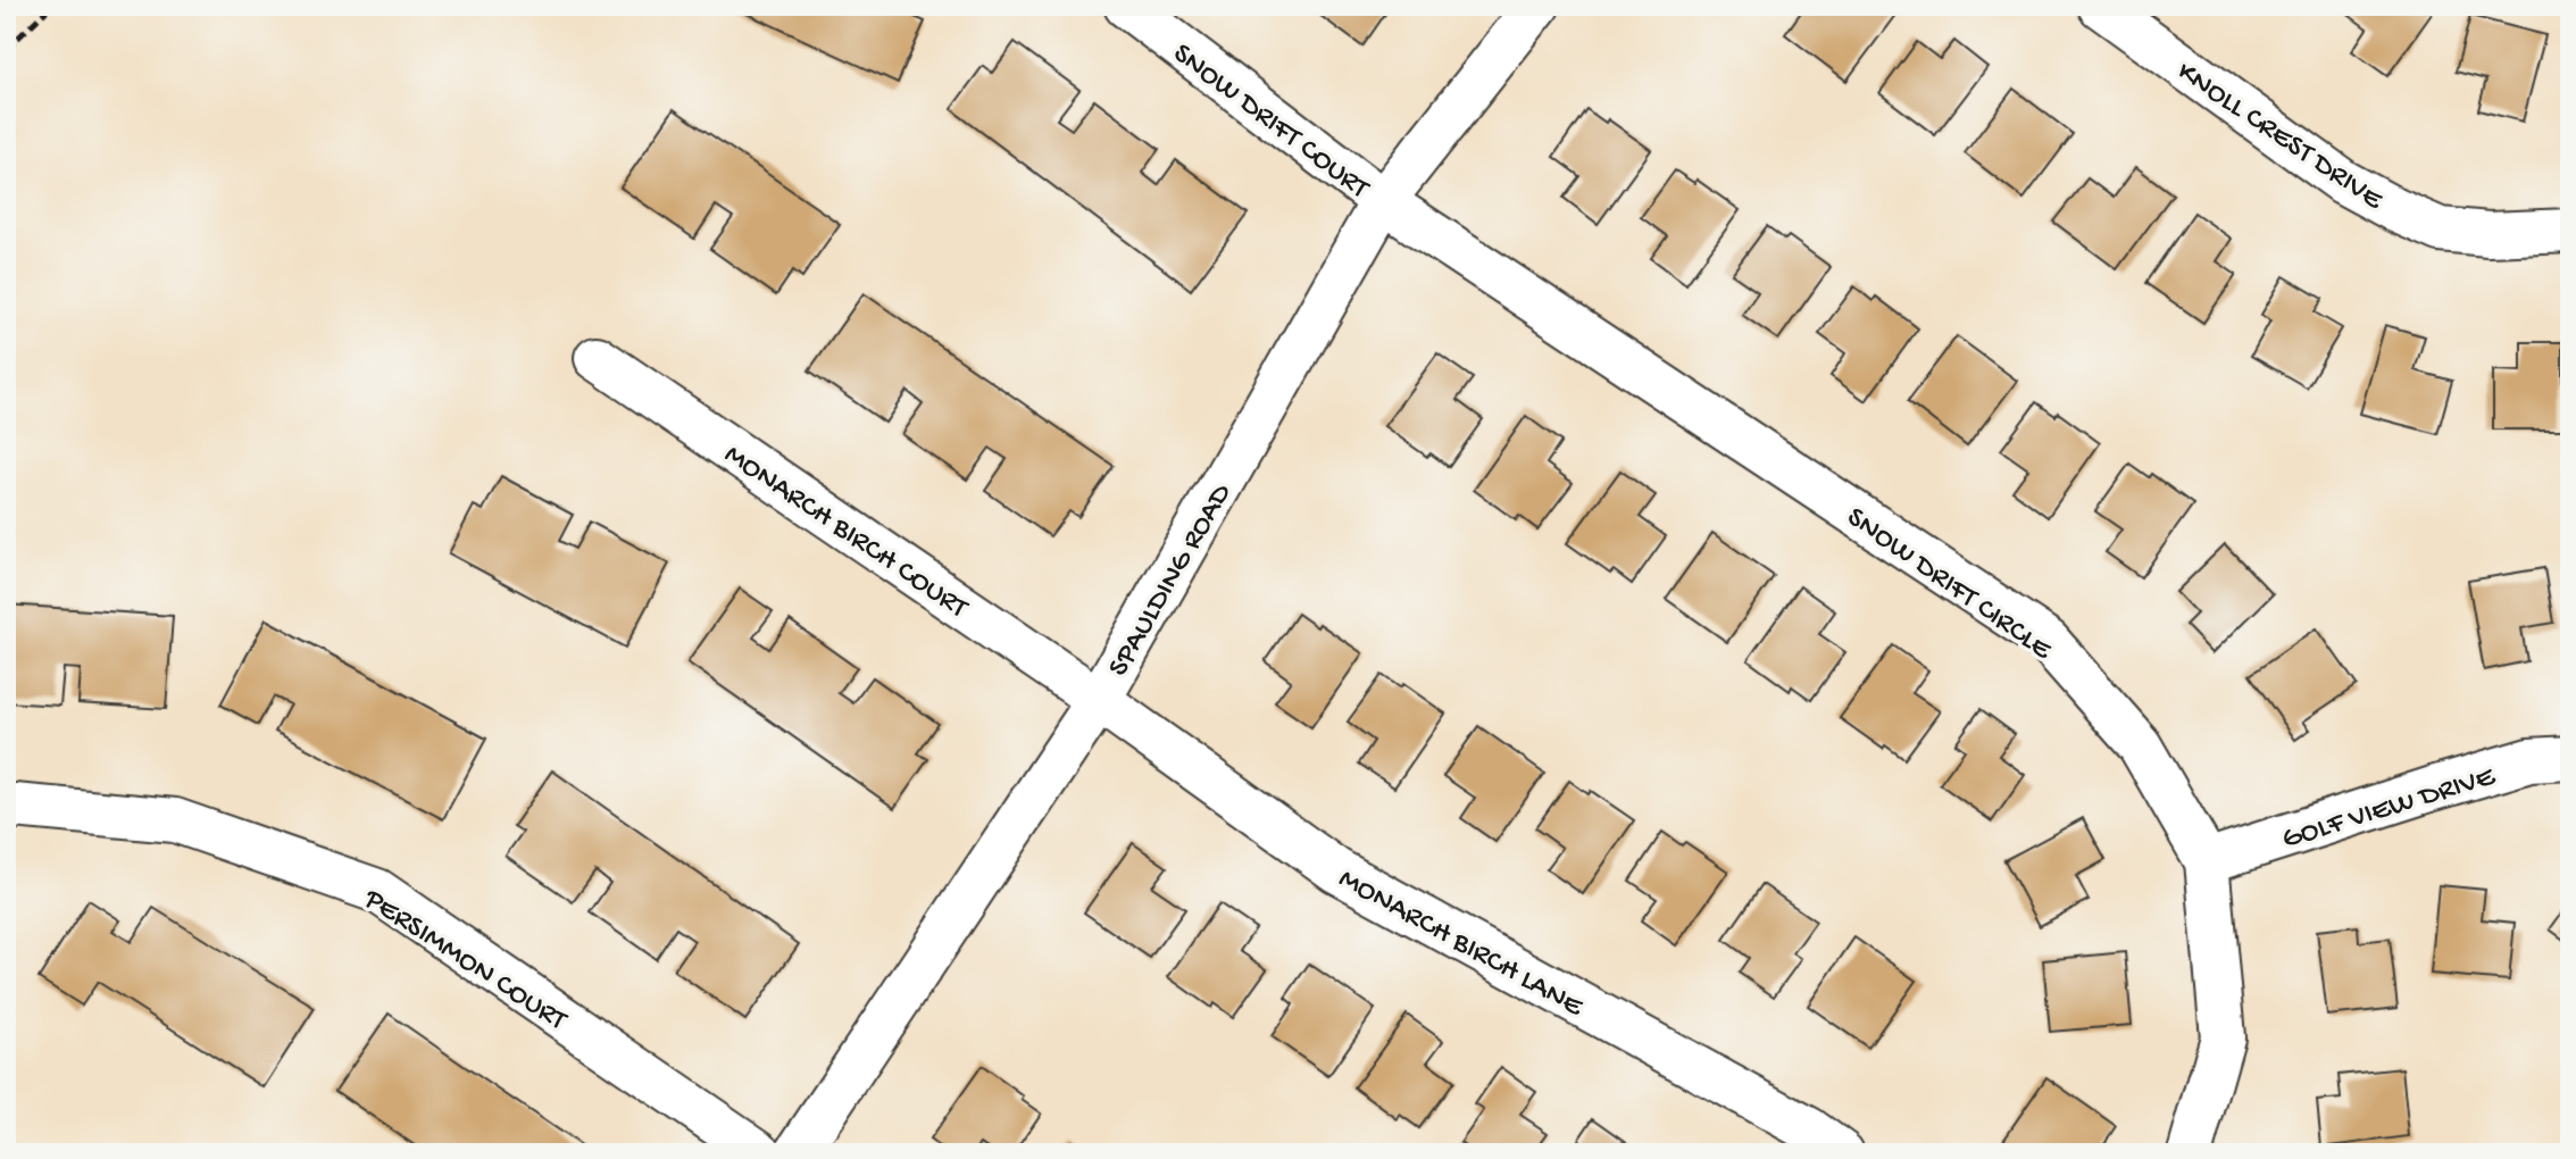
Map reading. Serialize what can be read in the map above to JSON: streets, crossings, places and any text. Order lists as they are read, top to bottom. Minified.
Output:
{"streets":{"street":["SNOW DRIFT COURT","KNOLL CREST DRIVE","MONARCH BIRCH COURT","SPAULDING ROAD","SNOW DRIFT CIRCLE","GOLF VIEW DRIVE","MONARCH BIRCH LANE","PERSIMMON COURT"]},"crossings":[["SNOW DRIFT COURT","SPAULDING ROAD"],["SNOW DRIFT COURT","SNOW DRIFT CIRCLE"],["MONARCH BIRCH COURT","SPAULDING ROAD"],["MONARCH BIRCH COURT","MONARCH BIRCH LANE"],["SPAULDING ROAD","SNOW DRIFT CIRCLE"],["SPAULDING ROAD","MONARCH BIRCH LANE"],["SNOW DRIFT CIRCLE","GOLF VIEW DRIVE"]]}
